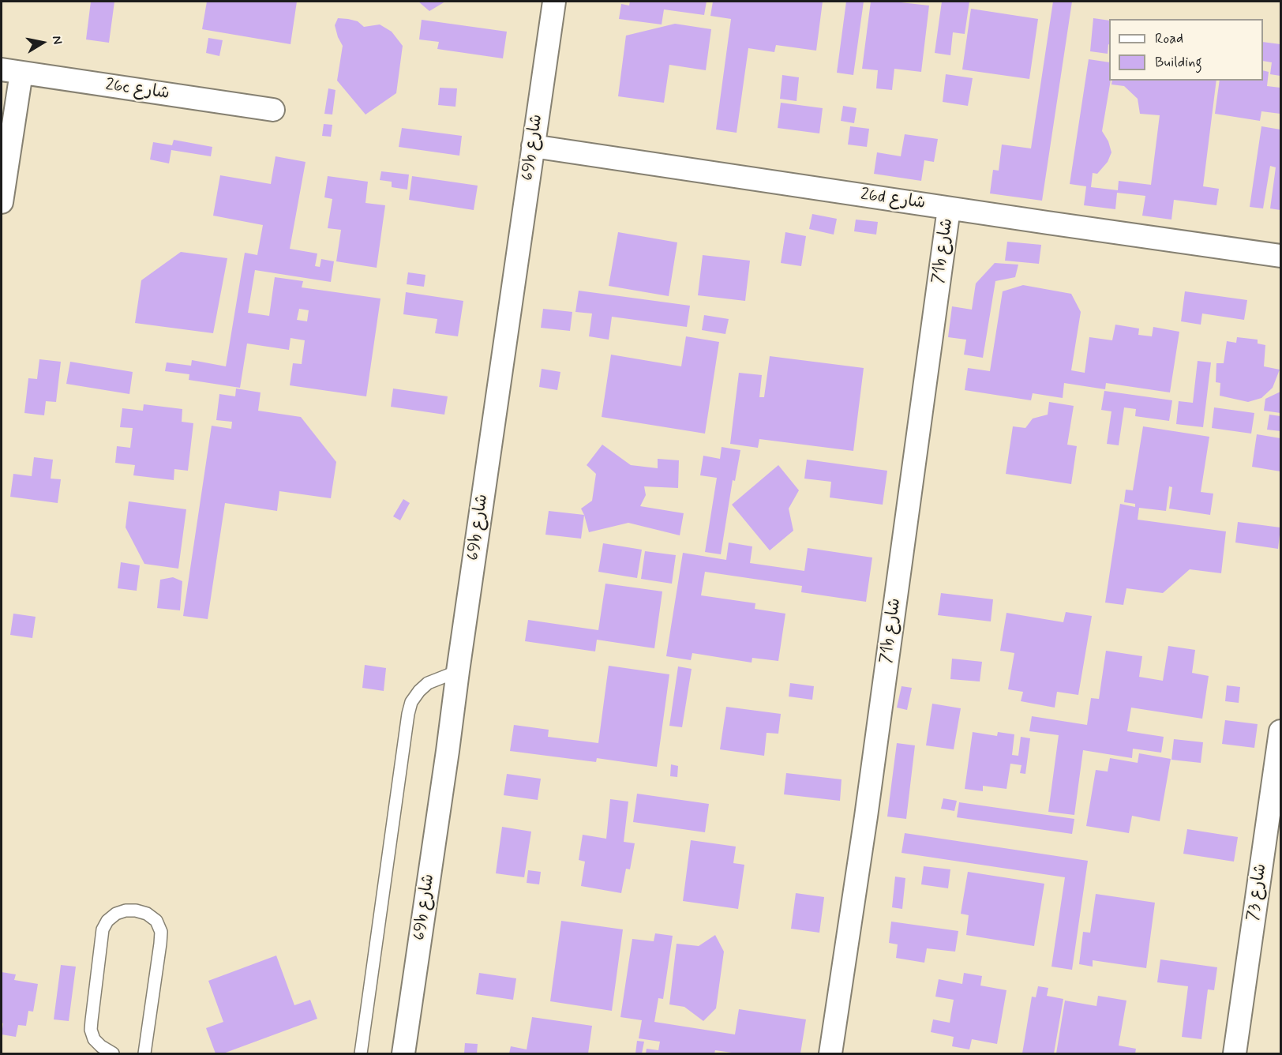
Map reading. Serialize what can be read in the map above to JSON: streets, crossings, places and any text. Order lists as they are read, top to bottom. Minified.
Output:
{"streets":{"street":["26c شارع","69b شارع","26d شارع","71b شارع","شارع 73"]},"crossings":[["69b شارع","26d شارع"],["26d شارع","71b شارع"]],"legend":["Road","Building"],"north":"right"}
